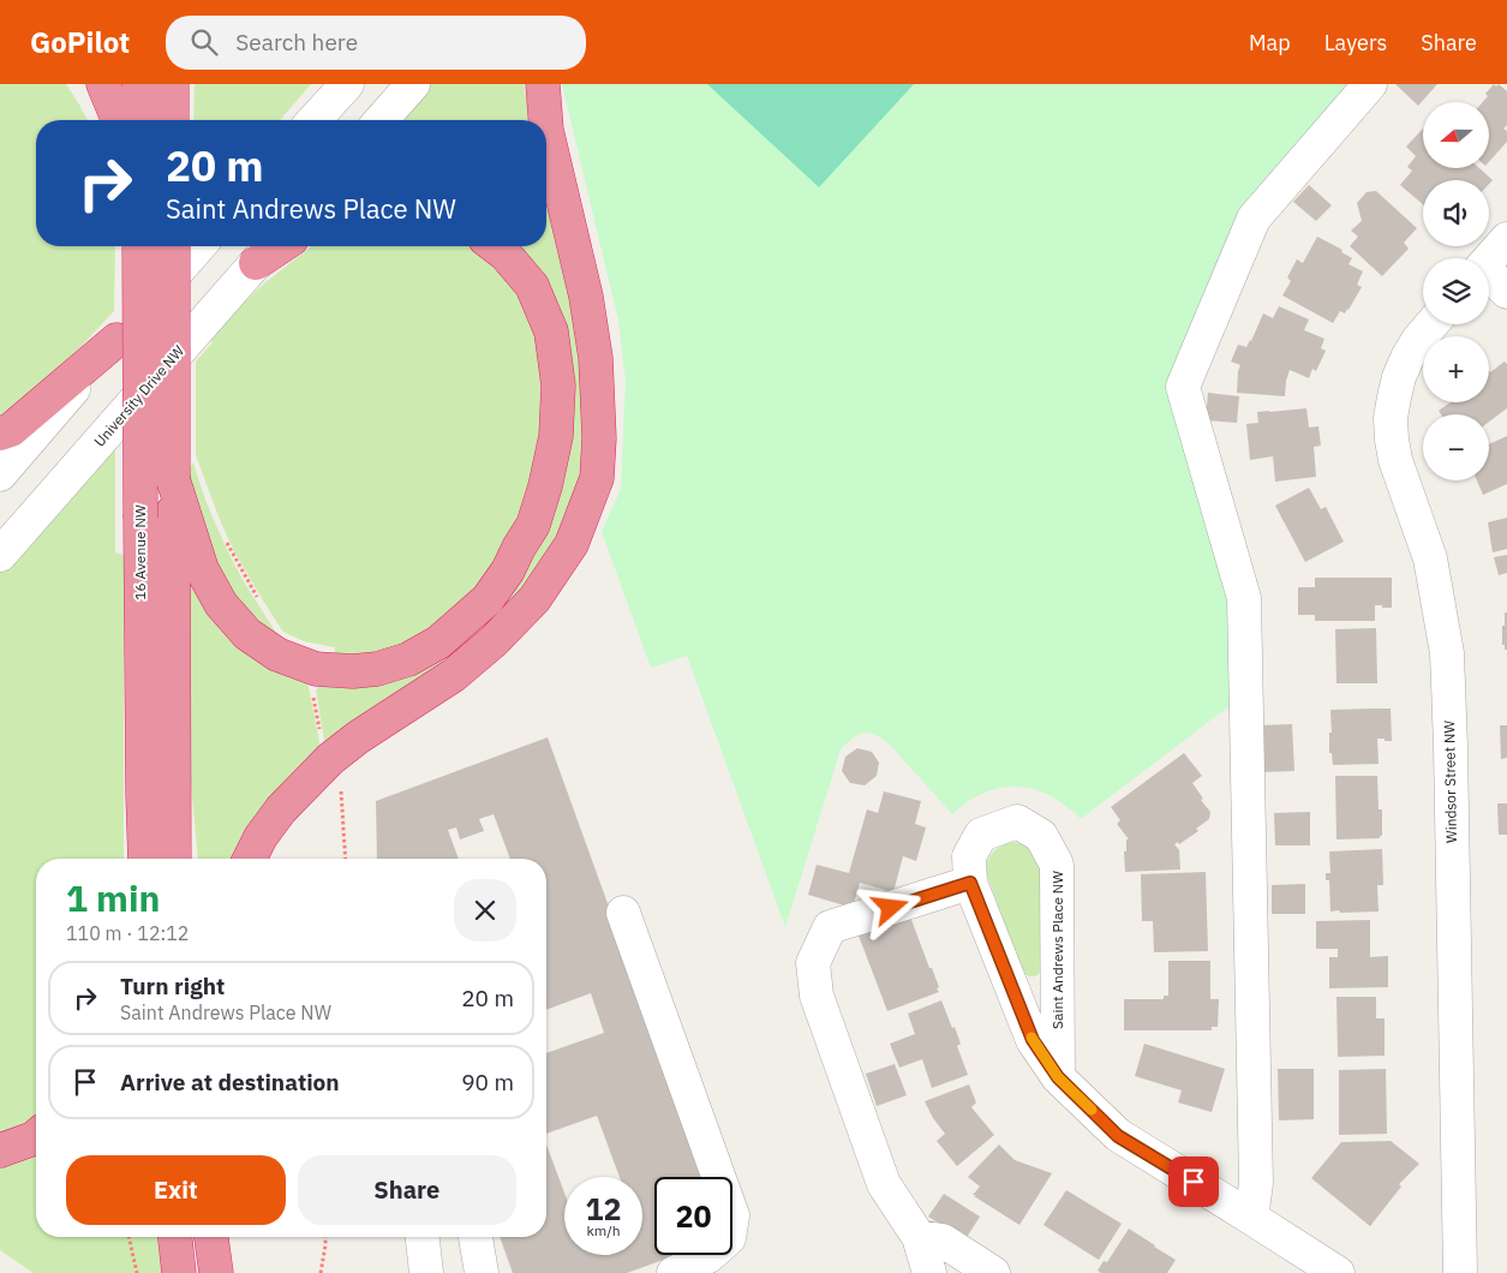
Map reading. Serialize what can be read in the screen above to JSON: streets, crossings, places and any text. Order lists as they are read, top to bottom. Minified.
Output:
{"streets":{"highway":["16 Avenue NW"],"street":["University Drive NW","Windsor Street NW","Saint Andrews Place NW"]},"north":"left","page":{"header":"GoPilot","search":"Search here","nav":["Map","Layers","Share"],"map_buttons":["+","−"],"turn":["20 m","Saint Andrews Place NW"],"heading":["1 min","110 m · 12:12"],"list":[{"name":"Turn right","note":"Saint Andrews Place NW","value":"20 m"},{"name":"Arrive at destination","value":"90 m"}],"buttons":["Exit","Share"],"speed":"12 km/h","limit":"20"}}
